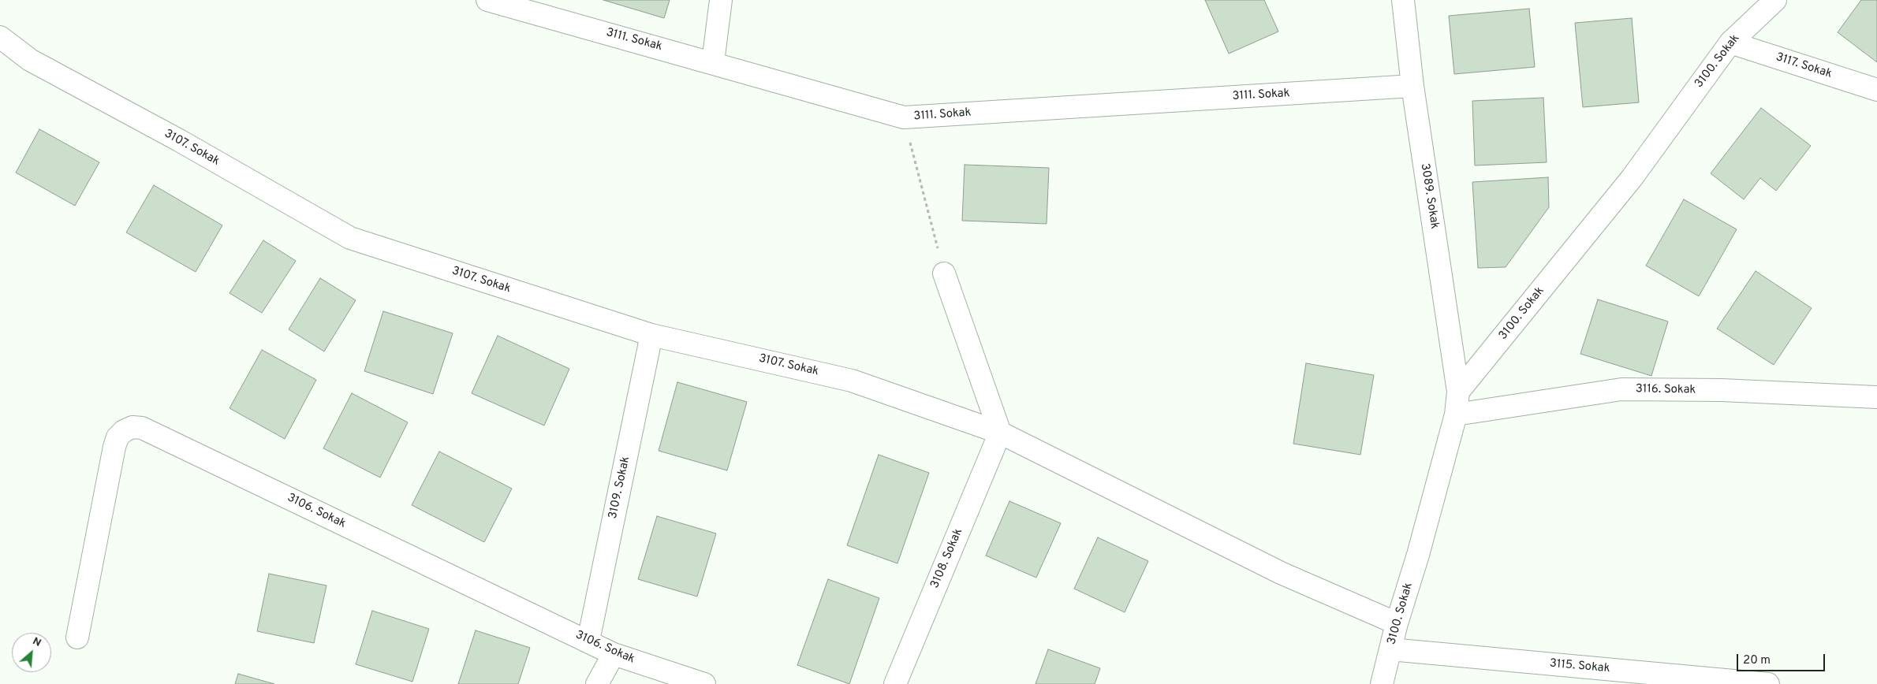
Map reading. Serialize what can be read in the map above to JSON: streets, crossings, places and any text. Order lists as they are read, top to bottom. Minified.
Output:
{"streets":{"street":["3111. Sokak","3100. Sokak","3117. Sokak","3107. Sokak","3089. Sokak","3116. Sokak","3109. Sokak","3106. Sokak","3108. Sokak","3115. Sokak"]},"crossings":[["3111. Sokak","3089. Sokak"],["3100. Sokak","3117. Sokak"],["3100. Sokak","3107. Sokak"],["3100. Sokak","3089. Sokak"],["3100. Sokak","3116. Sokak"],["3100. Sokak","3115. Sokak"],["3107. Sokak","3109. Sokak"],["3107. Sokak","3108. Sokak"],["3109. Sokak","3106. Sokak"]],"scale_bar":"20 m","north":"top right"}
